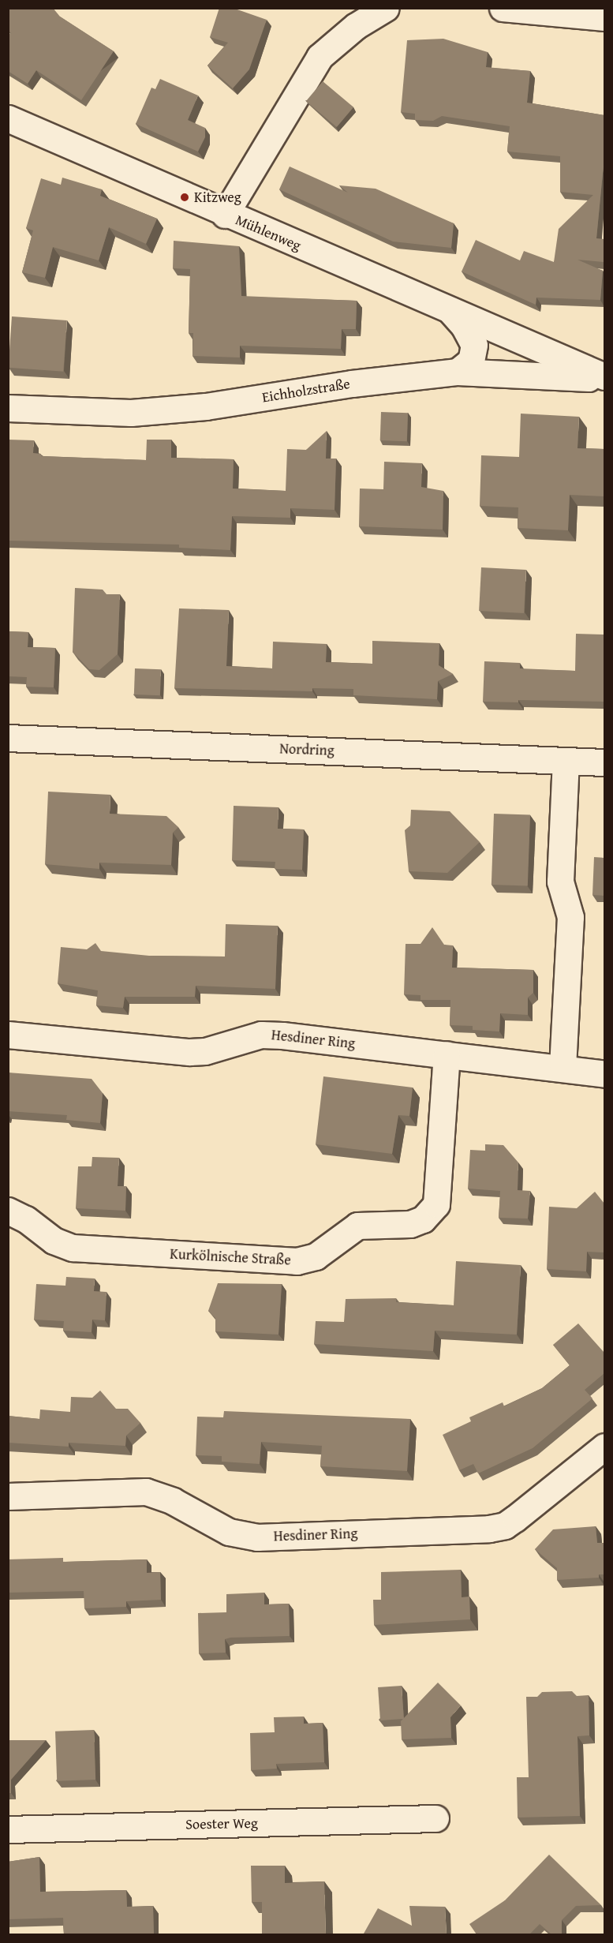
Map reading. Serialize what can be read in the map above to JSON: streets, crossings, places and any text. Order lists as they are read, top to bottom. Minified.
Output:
{"streets":{"street":["Mühlenweg","Eichholzstraße","Nordring","Hesdiner Ring","Kurkölnische Straße","Soester Weg"]},"crossings":[["Mühlenweg","Eichholzstraße"],["Hesdiner Ring","Kurkölnische Straße"]],"places":["Kitzweg"]}
